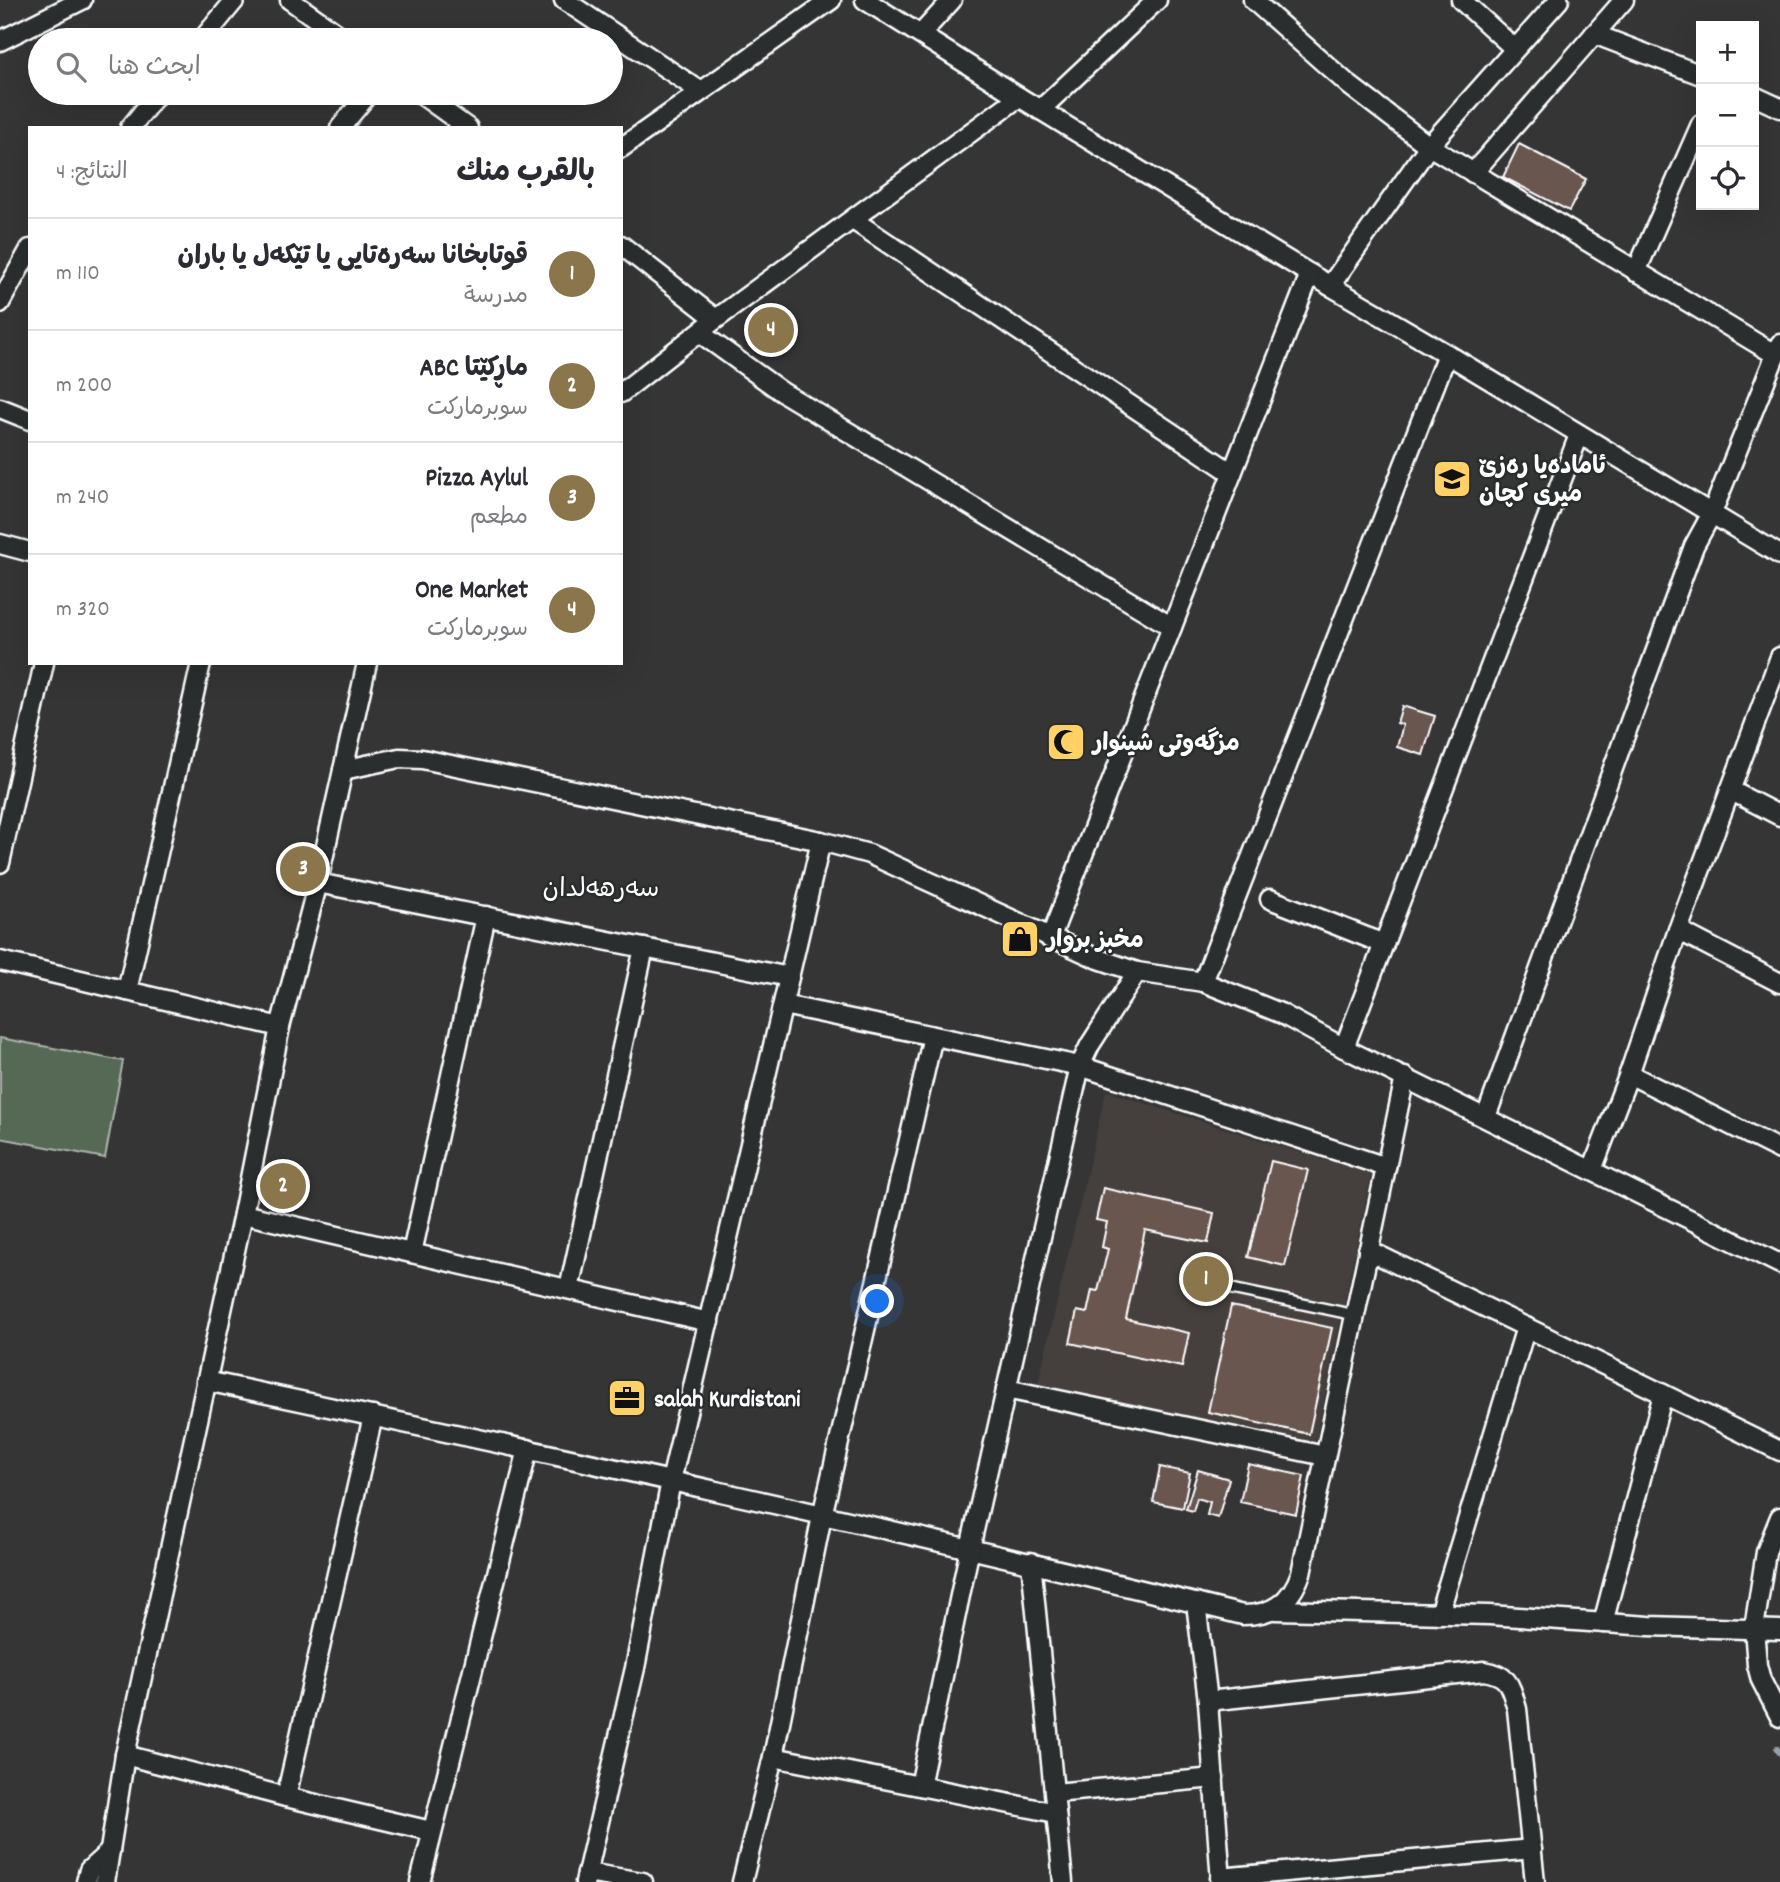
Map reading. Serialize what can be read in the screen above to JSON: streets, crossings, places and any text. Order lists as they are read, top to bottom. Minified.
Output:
{"districts":["سەرهەلدان"],"places":{"school or university":["ئامادەيا رەزێ ميرى كچان"],"mosque":["مزگەوتی شينوار"],"shop":["مخبز بروار"],"office":["salah Kurdistani"]},"page":{"map_buttons":["+","−"],"search":"ابحث هنا","heading":["بالقرب منك","النتائج: 4"],"list":[{"mark":"1","name":"قوتابخانا سەرەتایی یا تێکەل یا باران","note":"مدرسة","value":"110 m"},{"mark":"2","name":"ماڕکێتا ABC","note":"سوبرماركت","value":"200 m"},{"mark":"3","name":"Pizza Aylul","note":"مطعم","value":"240 m"},{"mark":"4","name":"One Market","note":"سوبرماركت","value":"320 m"}],"pins":["4","3","2","1"]}}
